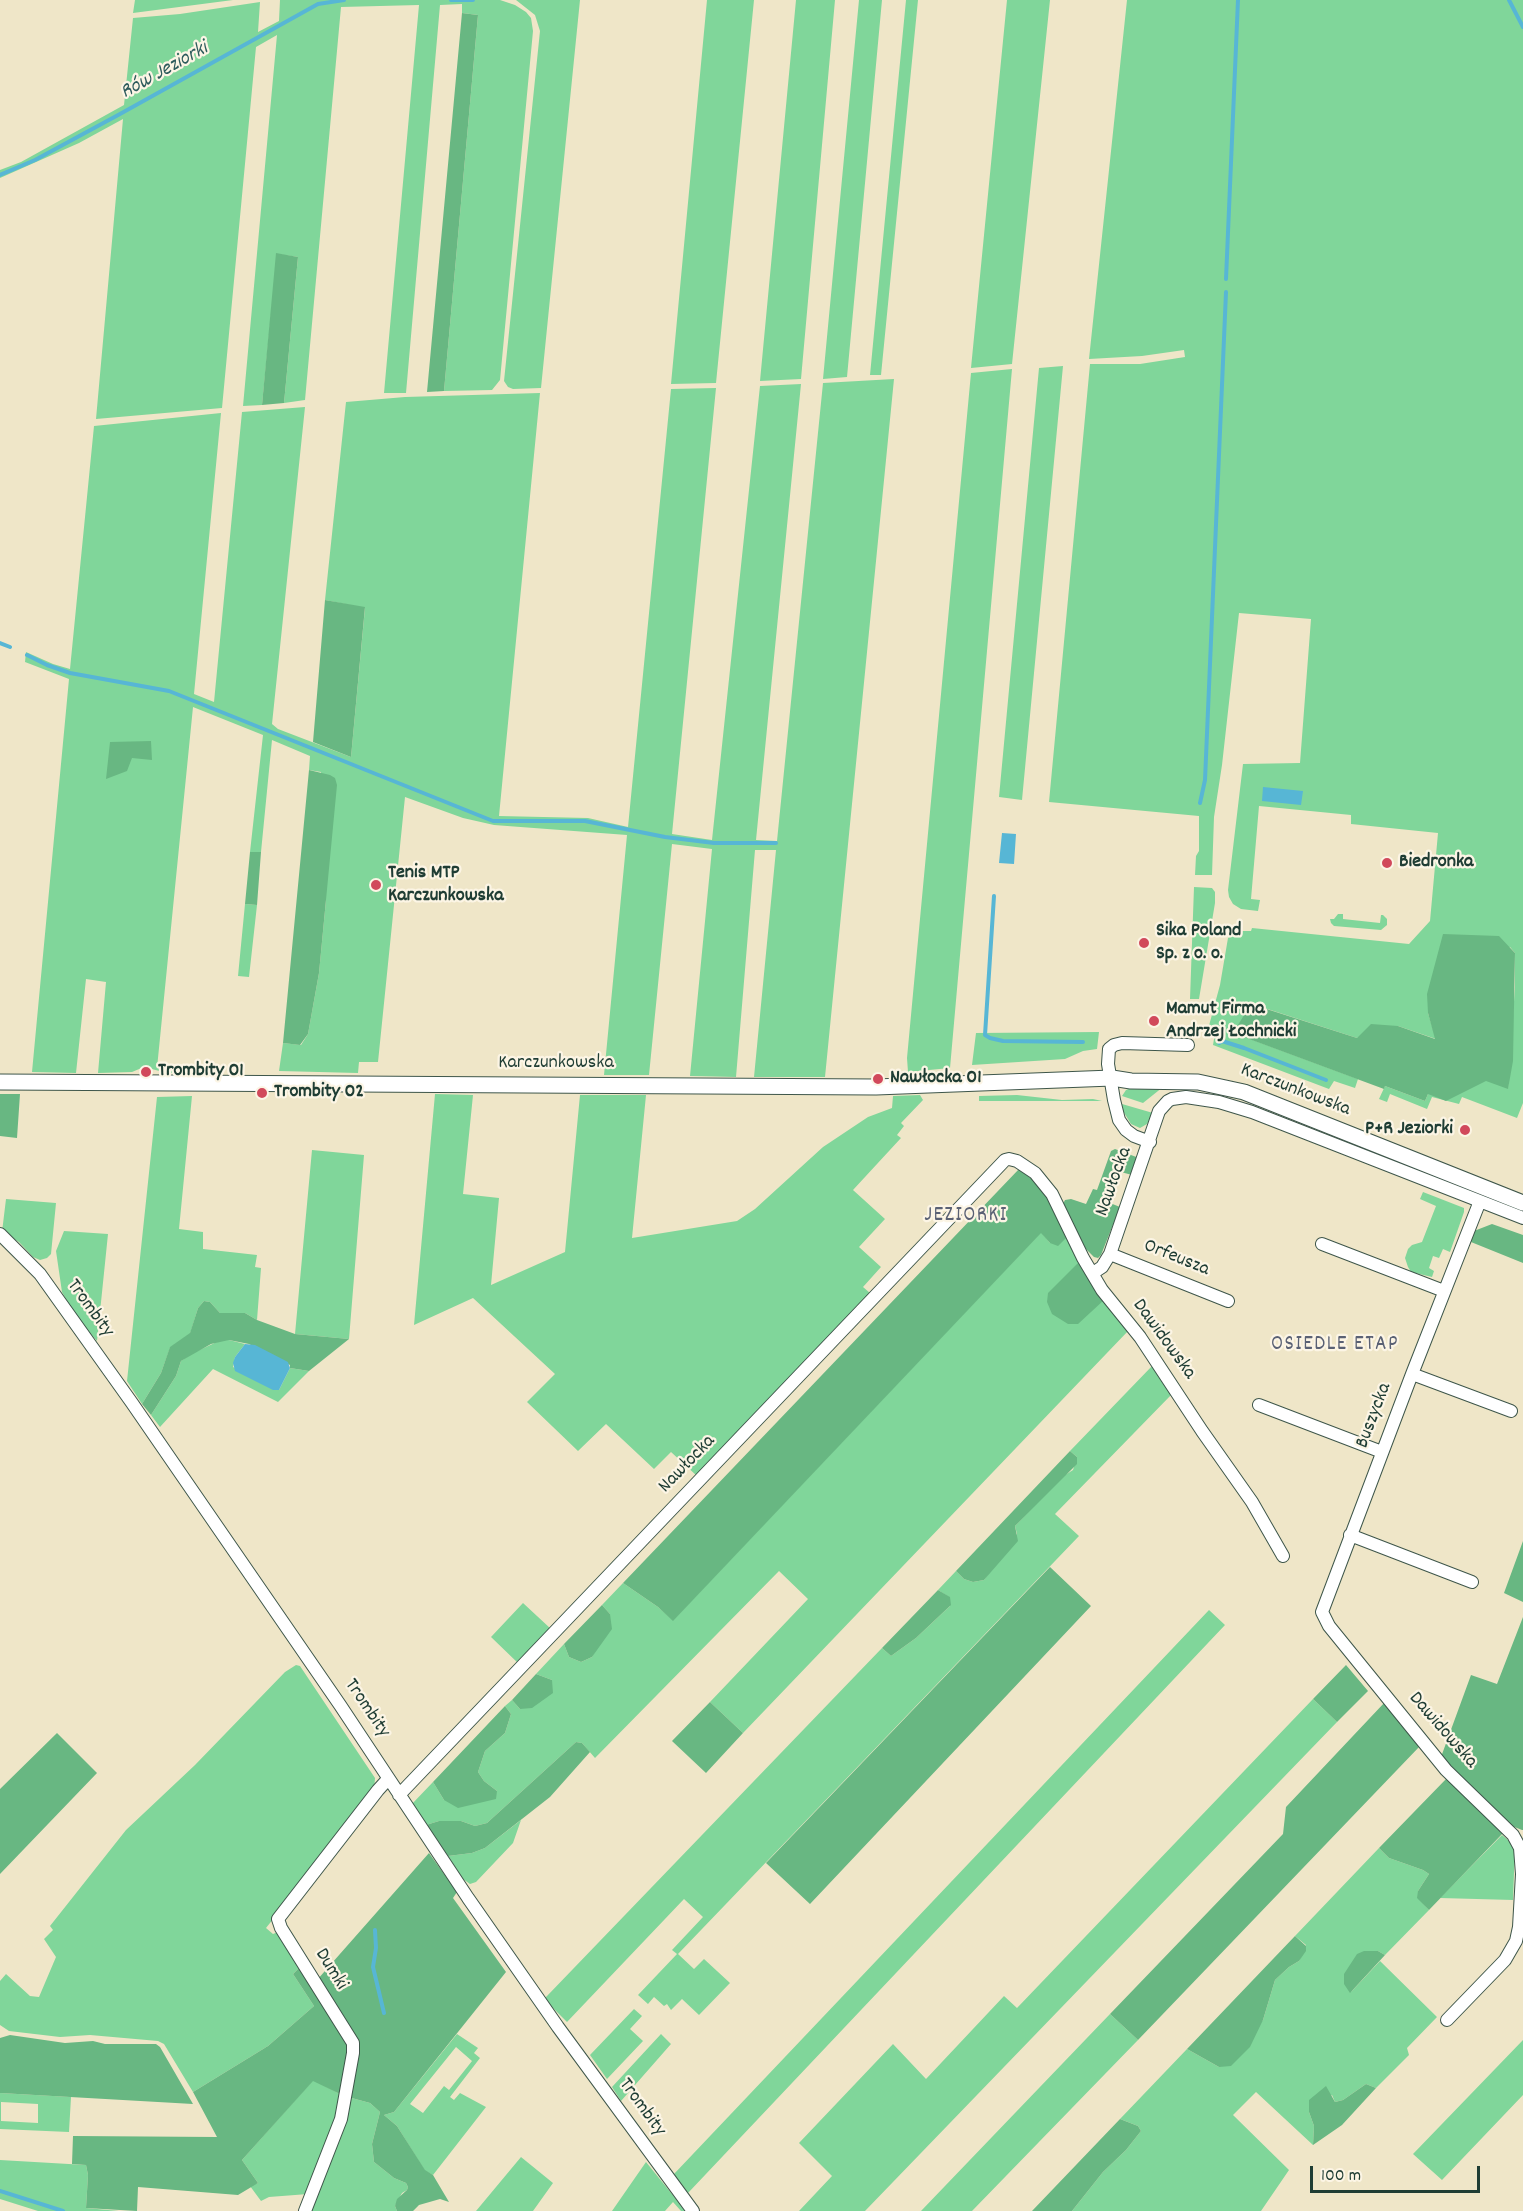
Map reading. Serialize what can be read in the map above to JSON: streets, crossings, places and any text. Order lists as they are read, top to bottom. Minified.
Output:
{"streets":{"street":["Karczunkowska","Nawłocka","Orfeusza","Trombity","Dawidowska","Buszycka","Dumki"]},"crossings":[["Karczunkowska","Nawłocka"],["Karczunkowska","Buszycka"],["Nawłocka","Orfeusza"],["Nawłocka","Trombity"],["Nawłocka","Dawidowska"],["Trombity","Dumki"],["Dawidowska","Buszycka"]],"districts":["JEZIORKI","OSIEDLE ETAP"],"water":["Rów Jeziorki"],"places":["Biedronka","Tenis MTP Karczunkowska","Sika Poland Sp. z o. o.","Mamut Firma Andrzej Łochnicki","Trombity 01","Nawłocka 01","Trombity 02","P+R Jeziorki"],"scale_bar":"100 m"}
